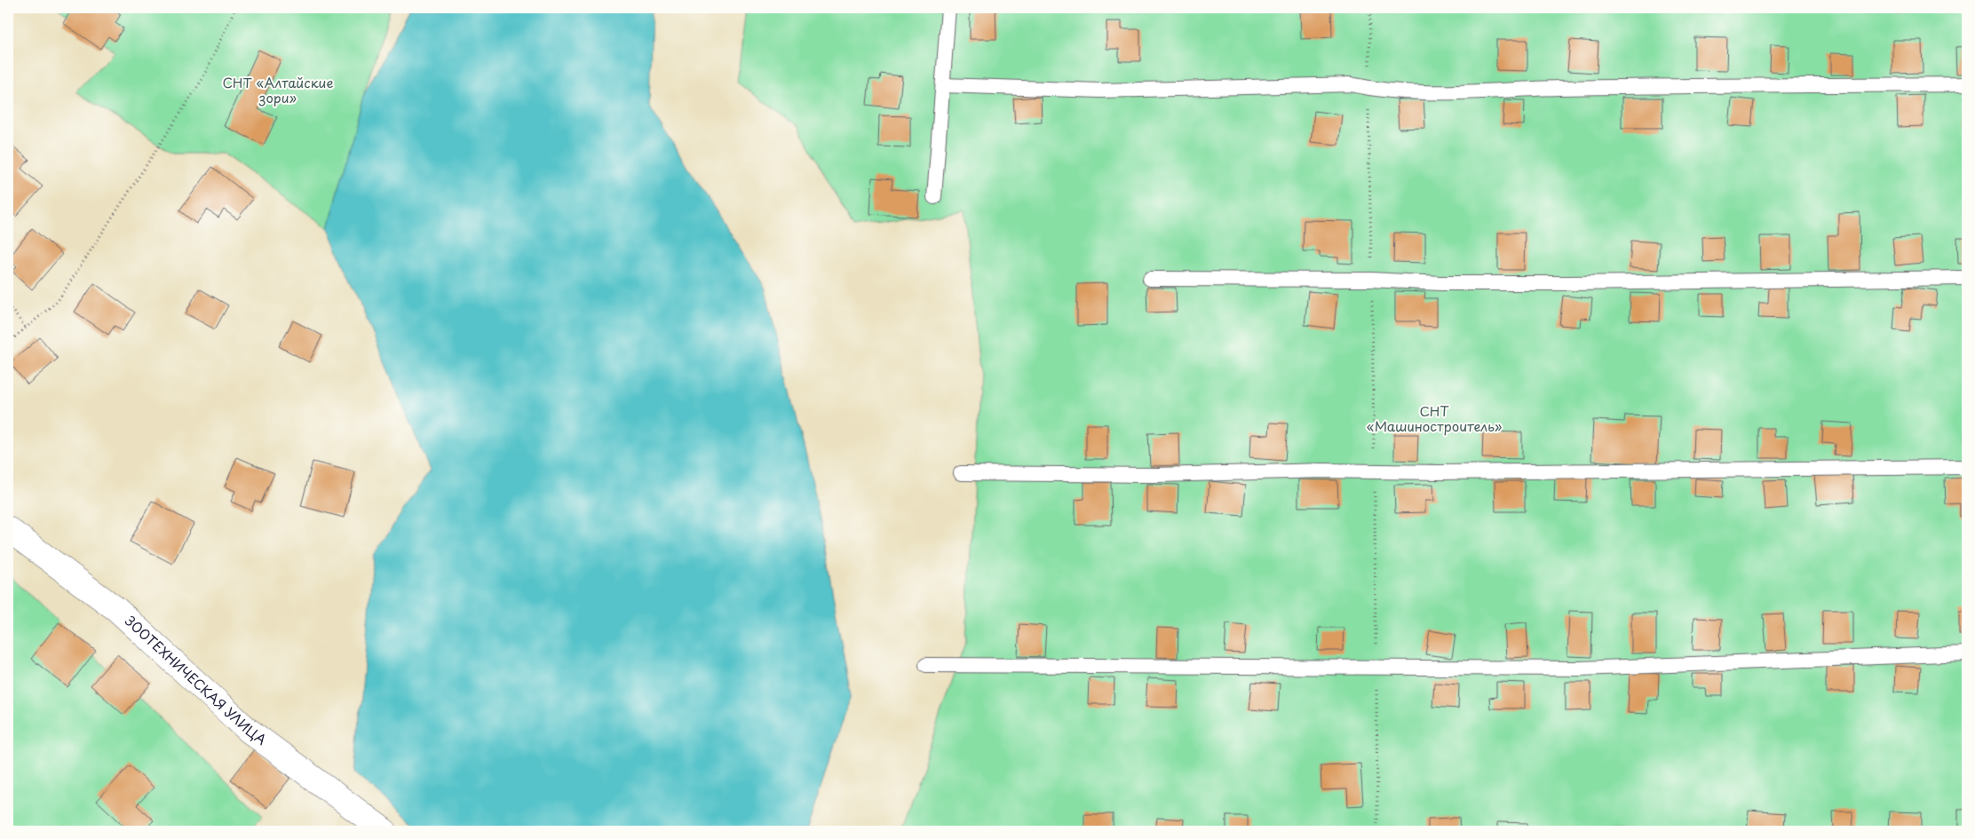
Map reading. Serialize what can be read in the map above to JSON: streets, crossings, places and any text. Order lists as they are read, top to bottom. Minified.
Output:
{"streets":{"street":["ЗООТЕХНИЧЕСКАЯ УЛИЦА"]},"parks":["СНТ «Алтайские зори»","СНТ «Машиностроитель»"]}
